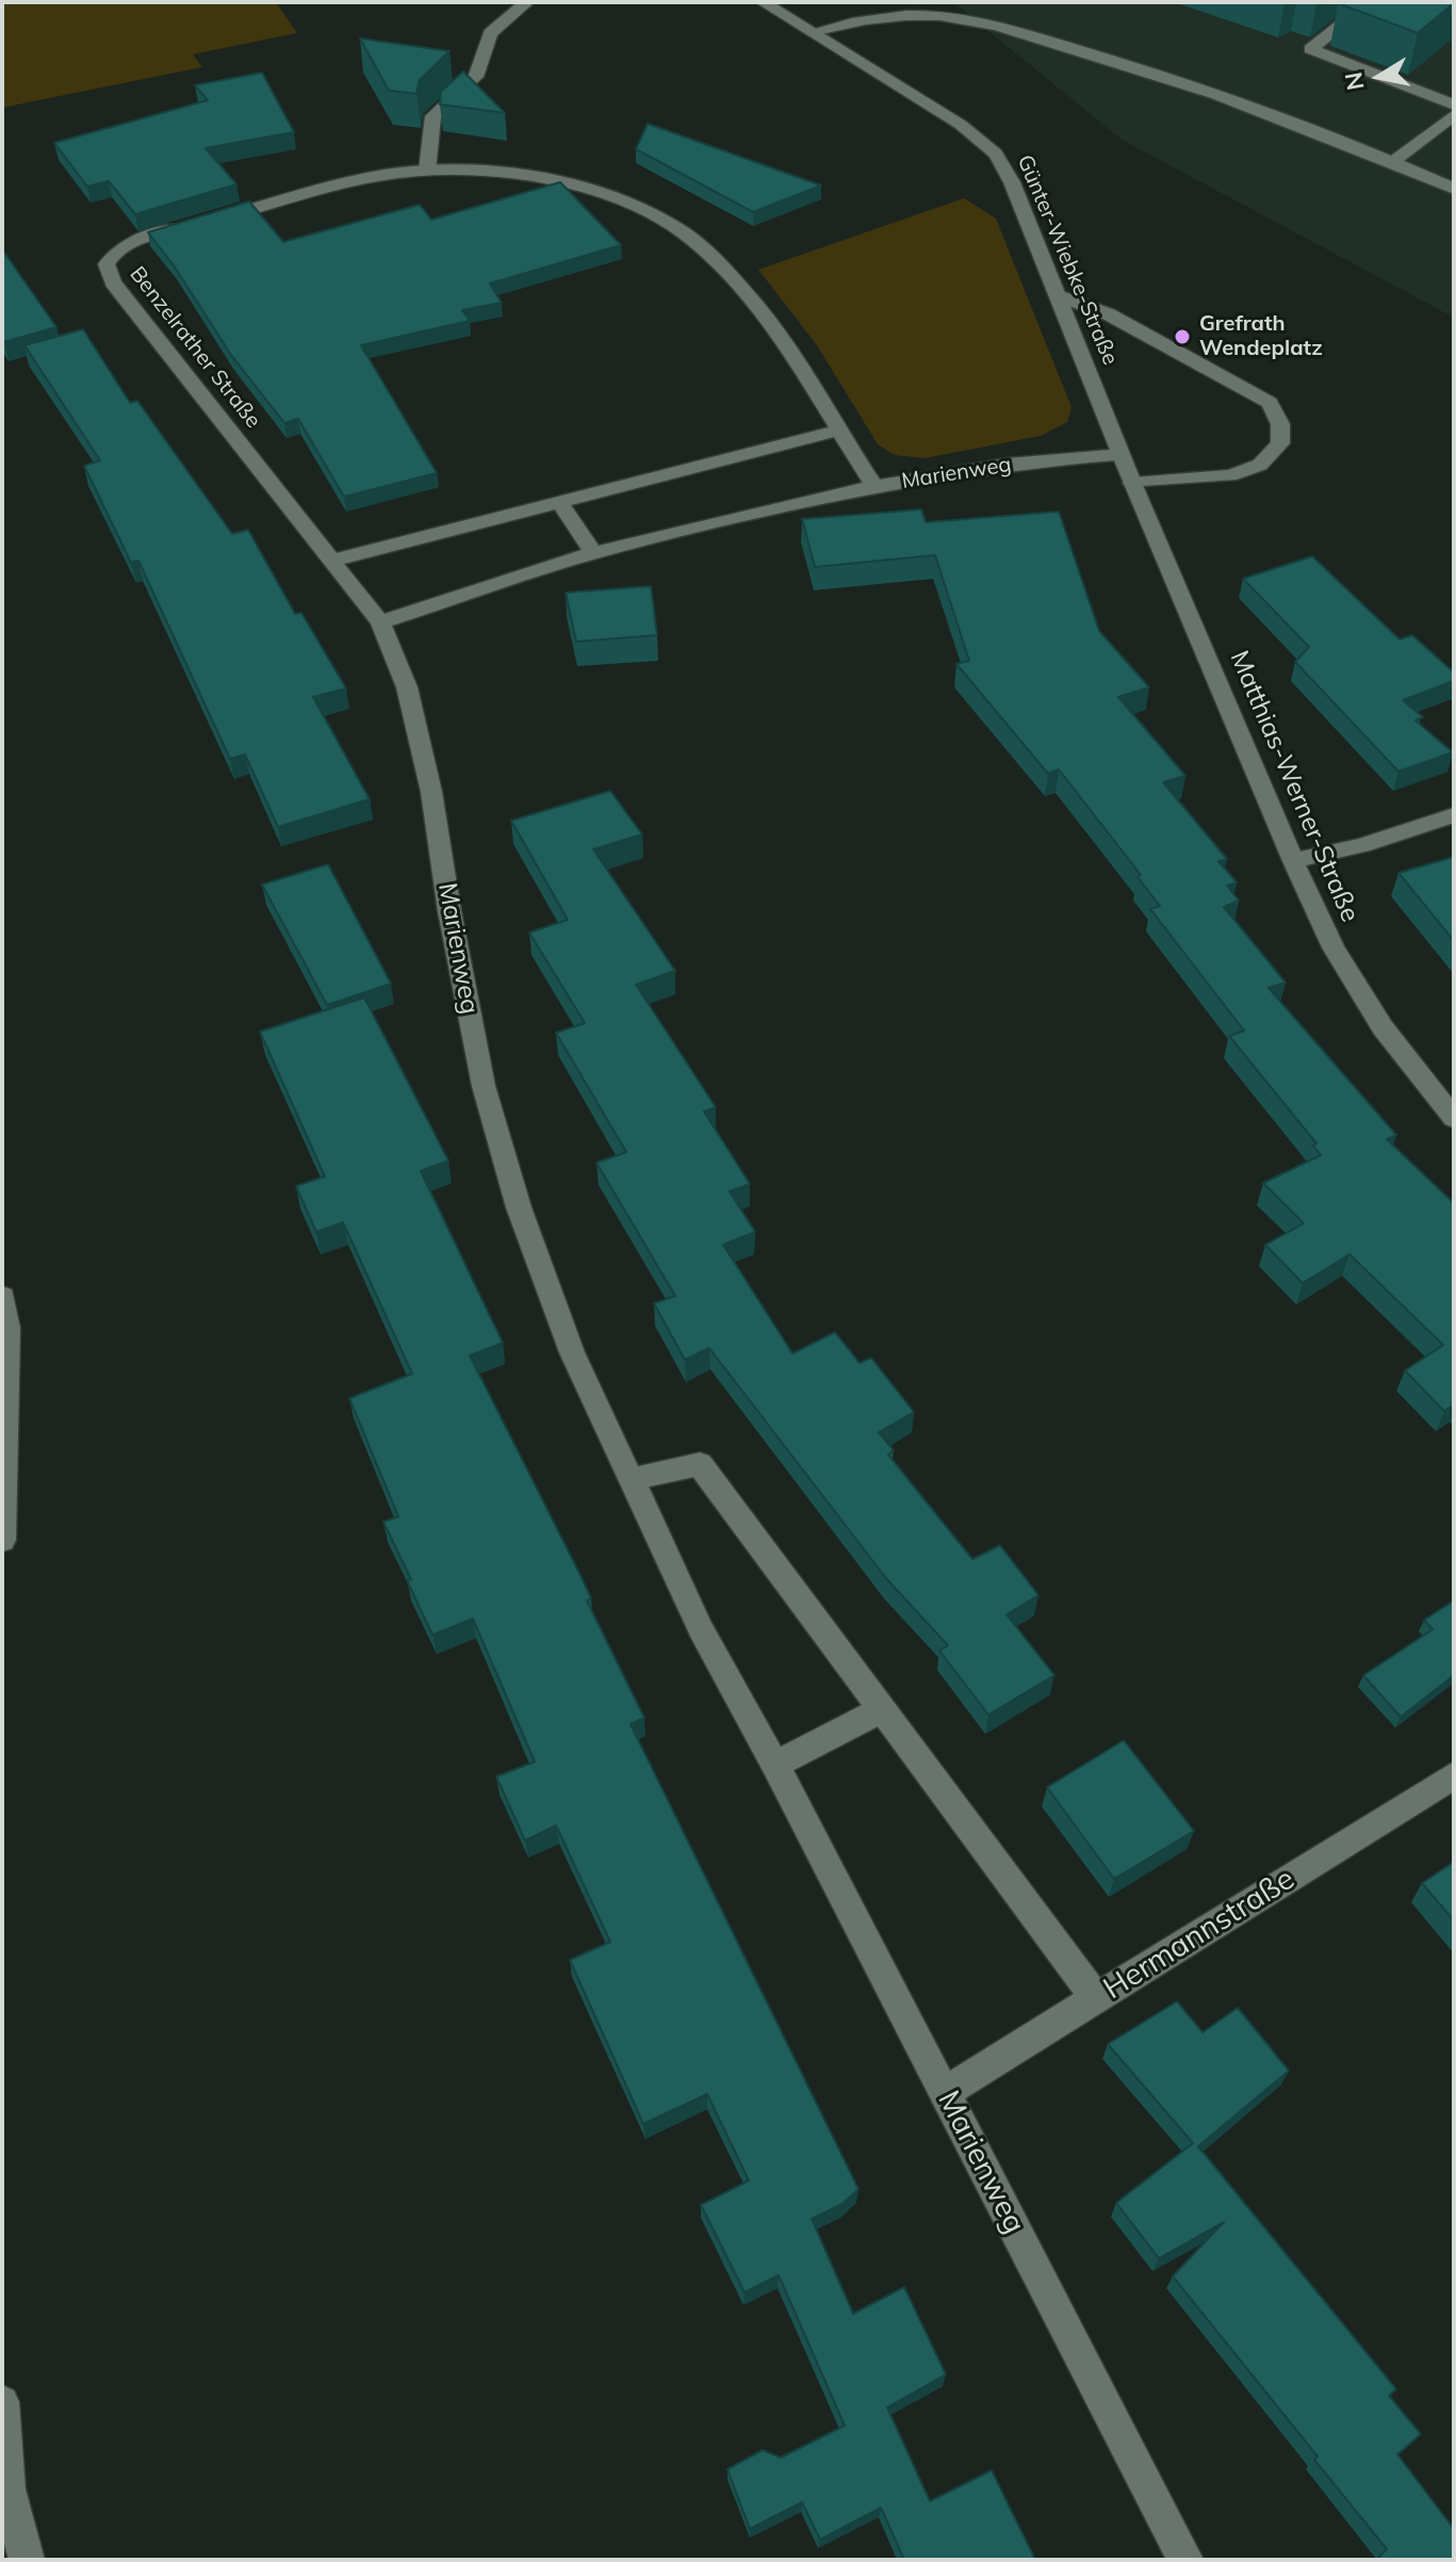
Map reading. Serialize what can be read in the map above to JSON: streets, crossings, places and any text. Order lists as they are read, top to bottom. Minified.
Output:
{"streets":{"street":["Günter-Wiebke-Straße","Benzelrather Straße","Marienweg","Matthias-Werner-Straße","Hermannstraße"]},"crossings":[["Günter-Wiebke-Straße","Marienweg"],["Günter-Wiebke-Straße","Matthias-Werner-Straße"],["Benzelrather Straße","Marienweg"],["Marienweg","Matthias-Werner-Straße"],["Marienweg","Hermannstraße"]],"places":["Grefrath Wendeplatz"],"north":"left"}
